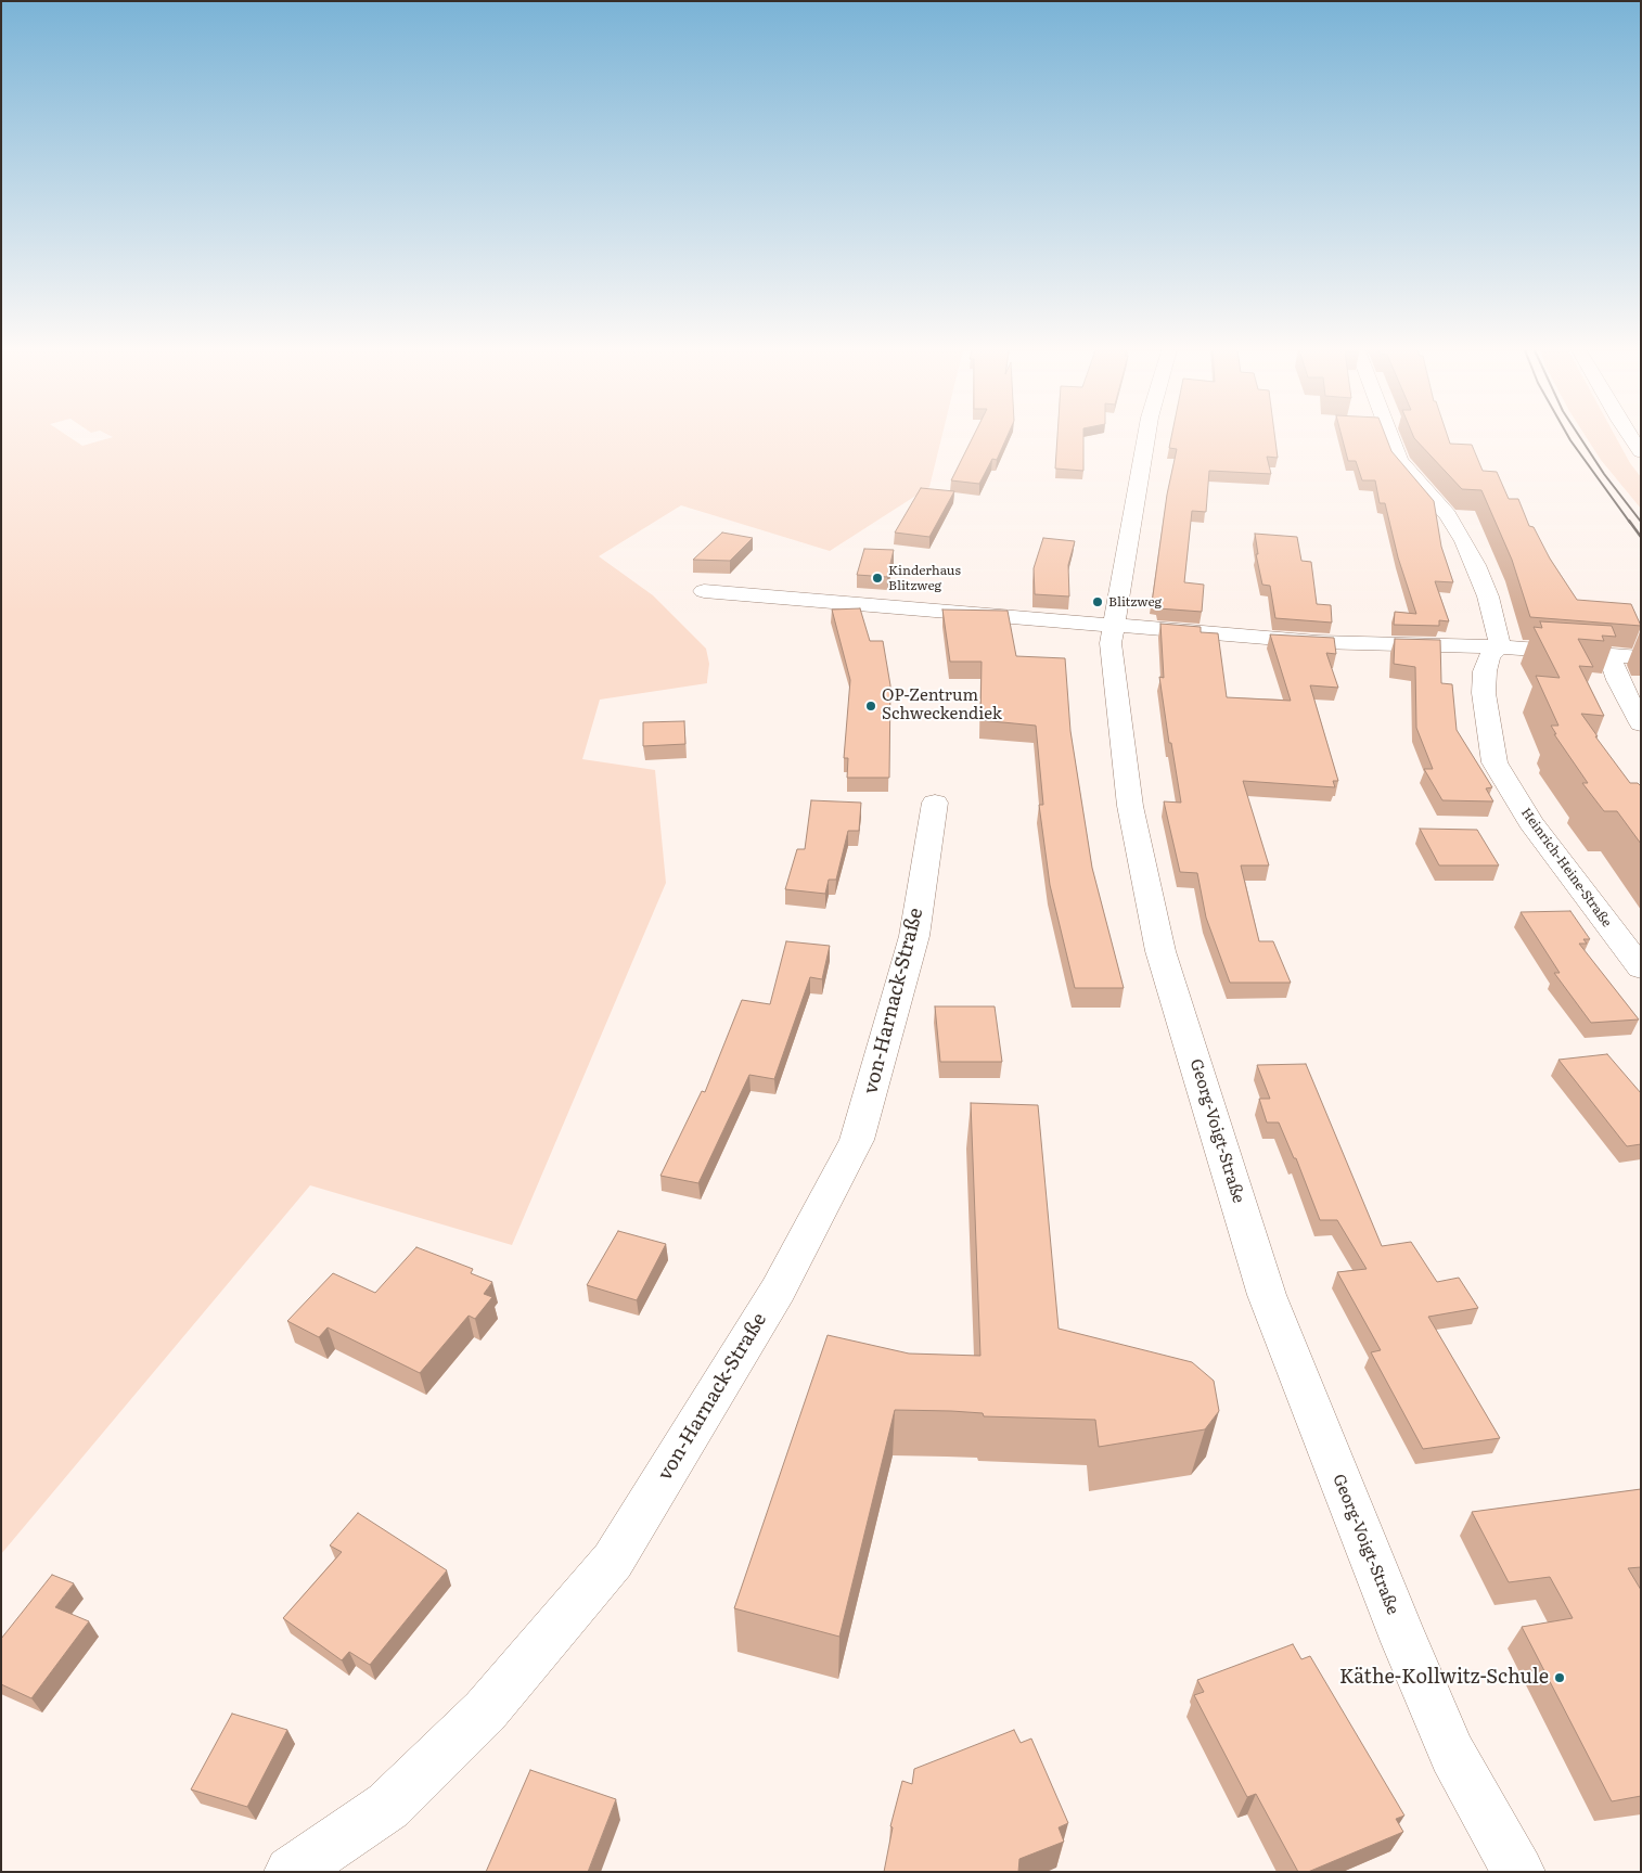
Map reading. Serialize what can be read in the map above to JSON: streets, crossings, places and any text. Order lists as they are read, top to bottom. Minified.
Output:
{"streets":{"street":["Heinrich-Heine-Straße","von-Harnack-Straße","Georg-Voigt-Straße"]},"places":["Kinderhaus Blitzweg","Blitzweg","OP-Zentrum Schweckendiek","Käthe-Kollwitz-Schule"]}
